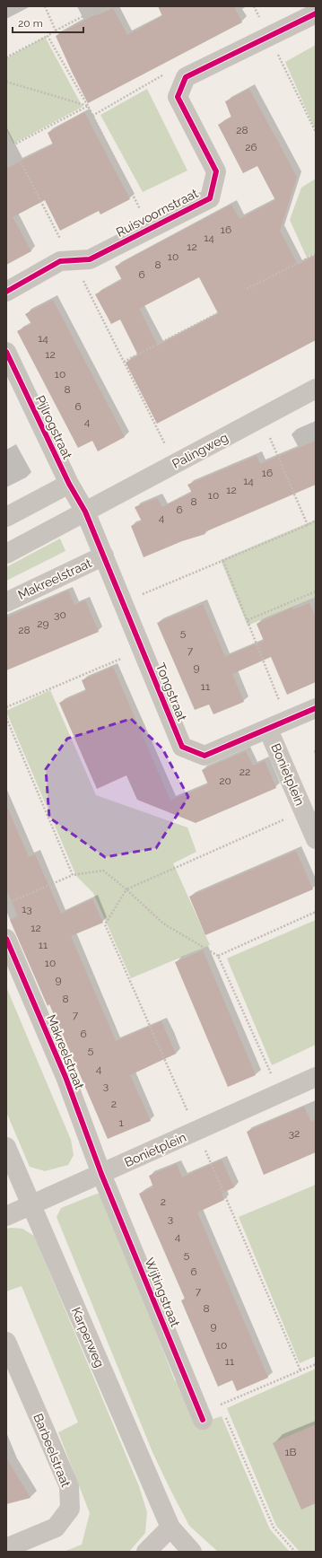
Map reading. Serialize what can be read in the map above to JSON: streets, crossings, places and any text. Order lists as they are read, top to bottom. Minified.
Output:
{"streets":{"street":["Ruisvoornstraat","Pijlrogstraat","Palingweg","Makreelstraat","Tongstraat","Bonietplein","Wijtingstraat","Karperweg","Barbeelstraat"]},"crossings":[["Pijlrogstraat","Palingweg"],["Pijlrogstraat","Tongstraat"],["Palingweg","Tongstraat"],["Makreelstraat","Tongstraat"],["Makreelstraat","Bonietplein"],["Makreelstraat","Wijtingstraat"],["Tongstraat","Bonietplein"],["Bonietplein","Wijtingstraat"],["Bonietplein","Karperweg"]],"house_numbers":["28","26","16","14","12","10","8","6","14","12","10","8","6","4","16","14","12","10","8","6","4","30","29","28","5","7","9","11","22","20","13","12","11","10","9","8","7","6","5","4","3","2","1","32","2","3","4","5","6","7","8","9","10","11","1B"],"scale_bar":"20 m"}
